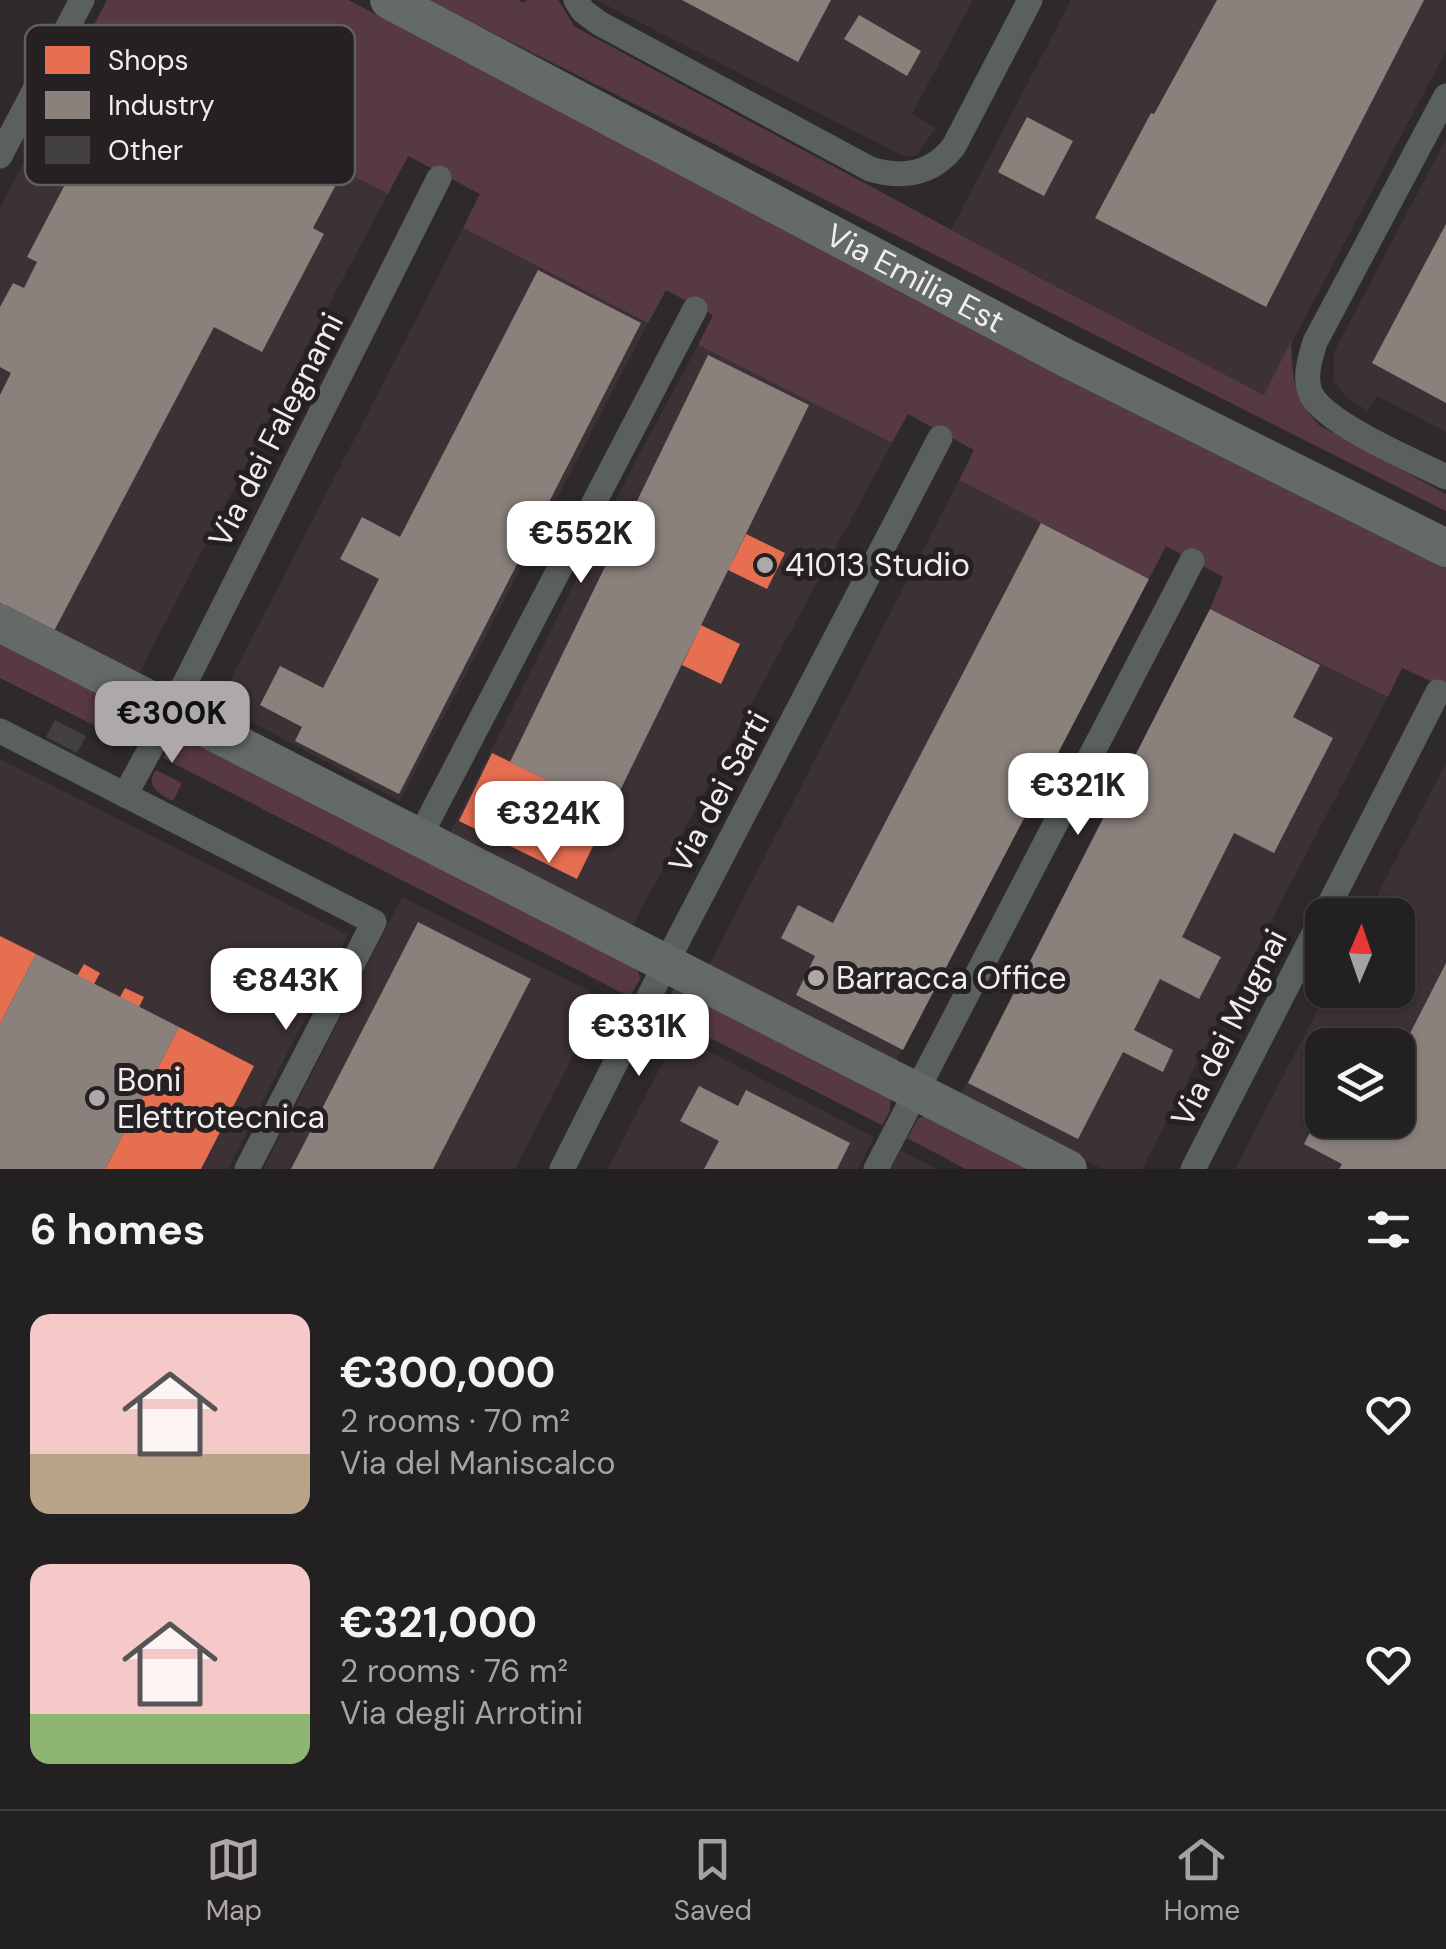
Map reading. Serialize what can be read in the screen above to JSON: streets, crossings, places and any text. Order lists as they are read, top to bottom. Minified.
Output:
{"streets":{"street":["Via Emilia Est","Via dei Falegnami","Via dei Sarti","Via dei Mugnai"]},"places":["41013 Studio","Barracca Office","Boni Elettrotecnica"],"legend":["Shops","Industry","Other"],"north":"top","page":{"price":["€552K","€300K","€321K","€324K","€843K","€331K"],"heading":"6 homes","list":[{"name":"€300,000","note":"2 rooms · 70 m² · Via del Maniscalco"},{"name":"€321,000","note":"2 rooms · 76 m² · Via degli Arrotini"}],"tabs":["Map","Saved","Home"]}}
